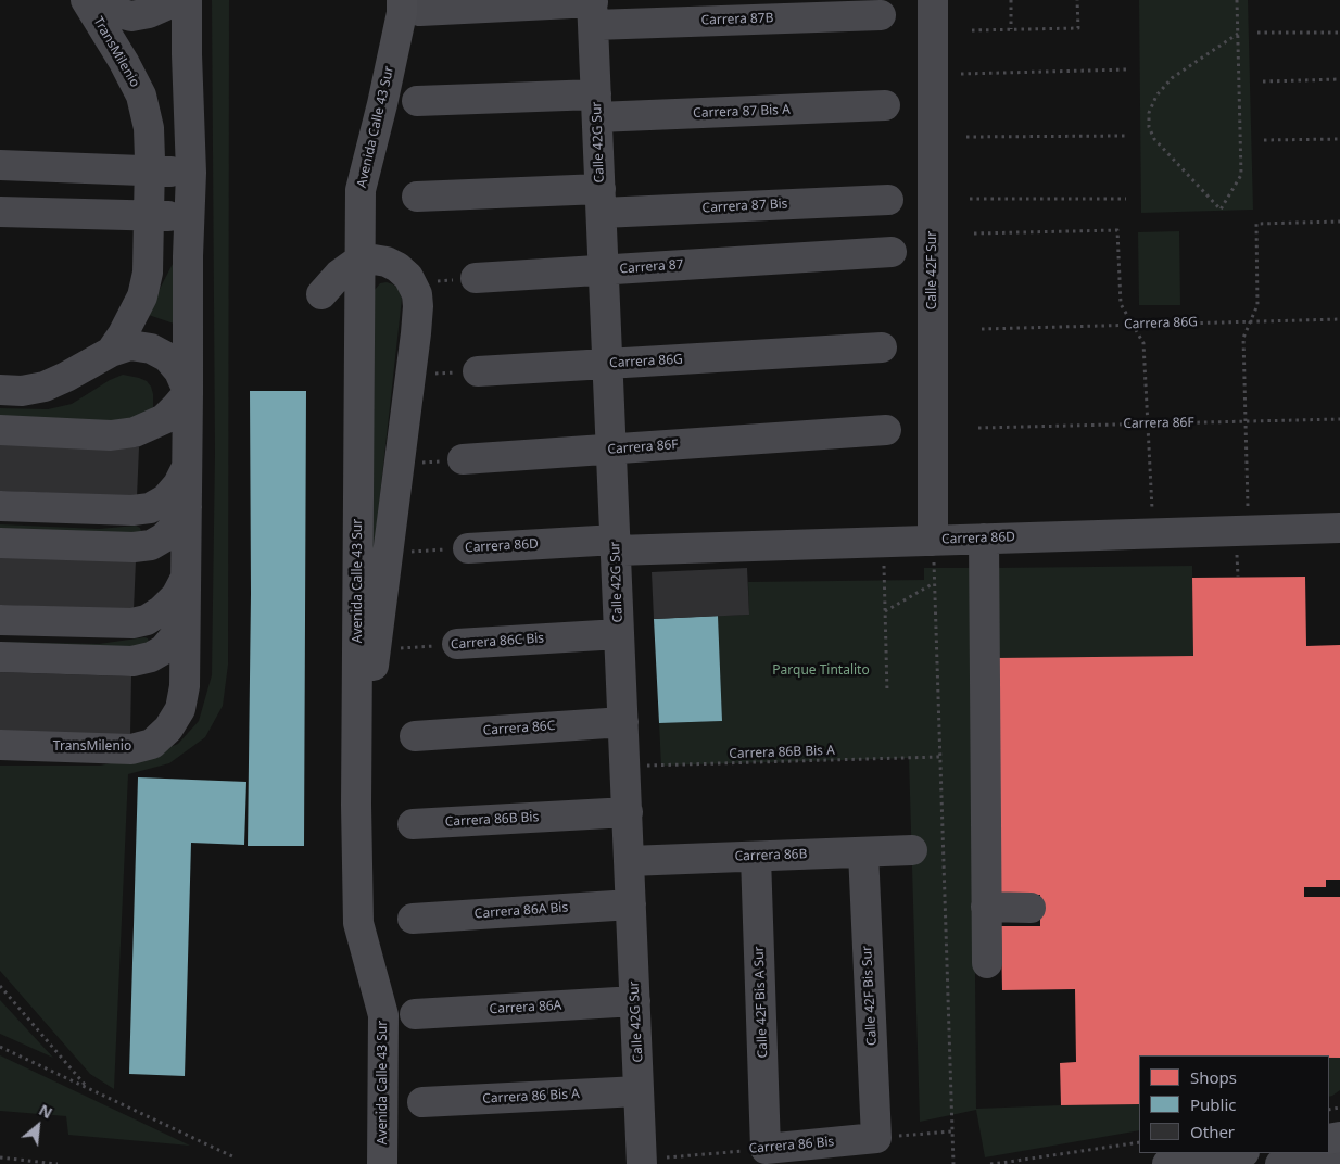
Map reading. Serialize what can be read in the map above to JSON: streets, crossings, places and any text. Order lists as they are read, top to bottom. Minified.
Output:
{"streets":{"main road":["Avenida Calle 43 Sur"],"street":["Carrera 87B","TransMilenio","Carrera 87 Bis A","Calle 42G Sur","Carrera 87 Bis","Carrera 87","Calle 42F Sur","Carrera 86G","Carrera 86F","Carrera 86D","Carrera 86C Bis","Carrera 86C","Carrera 86B Bis","Carrera 86B","Carrera 86A Bis","Calle 42F Bis Sur","Calle 42F Bis A Sur","Carrera 86A","Carrera 86 Bis A","Carrera 86 Bis"],"path":["Carrera 86B Bis A"]},"crossings":[["Carrera 87B","Avenida Calle 43 Sur"],["Carrera 87B","Calle 42G Sur"],["Carrera 87 Bis A","Calle 42G Sur"],["Calle 42G Sur","Carrera 87 Bis"],["Calle 42G Sur","Carrera 87"],["Calle 42G Sur","Carrera 86G"],["Calle 42G Sur","Carrera 86F"],["Calle 42G Sur","Carrera 86D"],["Calle 42G Sur","Carrera 86C Bis"],["Calle 42G Sur","Carrera 86C"],["Calle 42G Sur","Carrera 86B Bis A"],["Calle 42G Sur","Carrera 86B Bis"],["Calle 42G Sur","Carrera 86B"],["Calle 42G Sur","Carrera 86A Bis"],["Calle 42G Sur","Carrera 86A"],["Calle 42G Sur","Carrera 86 Bis A"],["Calle 42G Sur","Carrera 86 Bis"],["Calle 42F Sur","Carrera 86D"],["Carrera 86B","Calle 42F Bis Sur"],["Carrera 86B","Calle 42F Bis A Sur"],["Calle 42F Bis Sur","Carrera 86 Bis"],["Calle 42F Bis A Sur","Carrera 86 Bis"]],"parks":["Parque Tintalito"],"legend":["Shops","Public","Other"],"north":"top right"}
